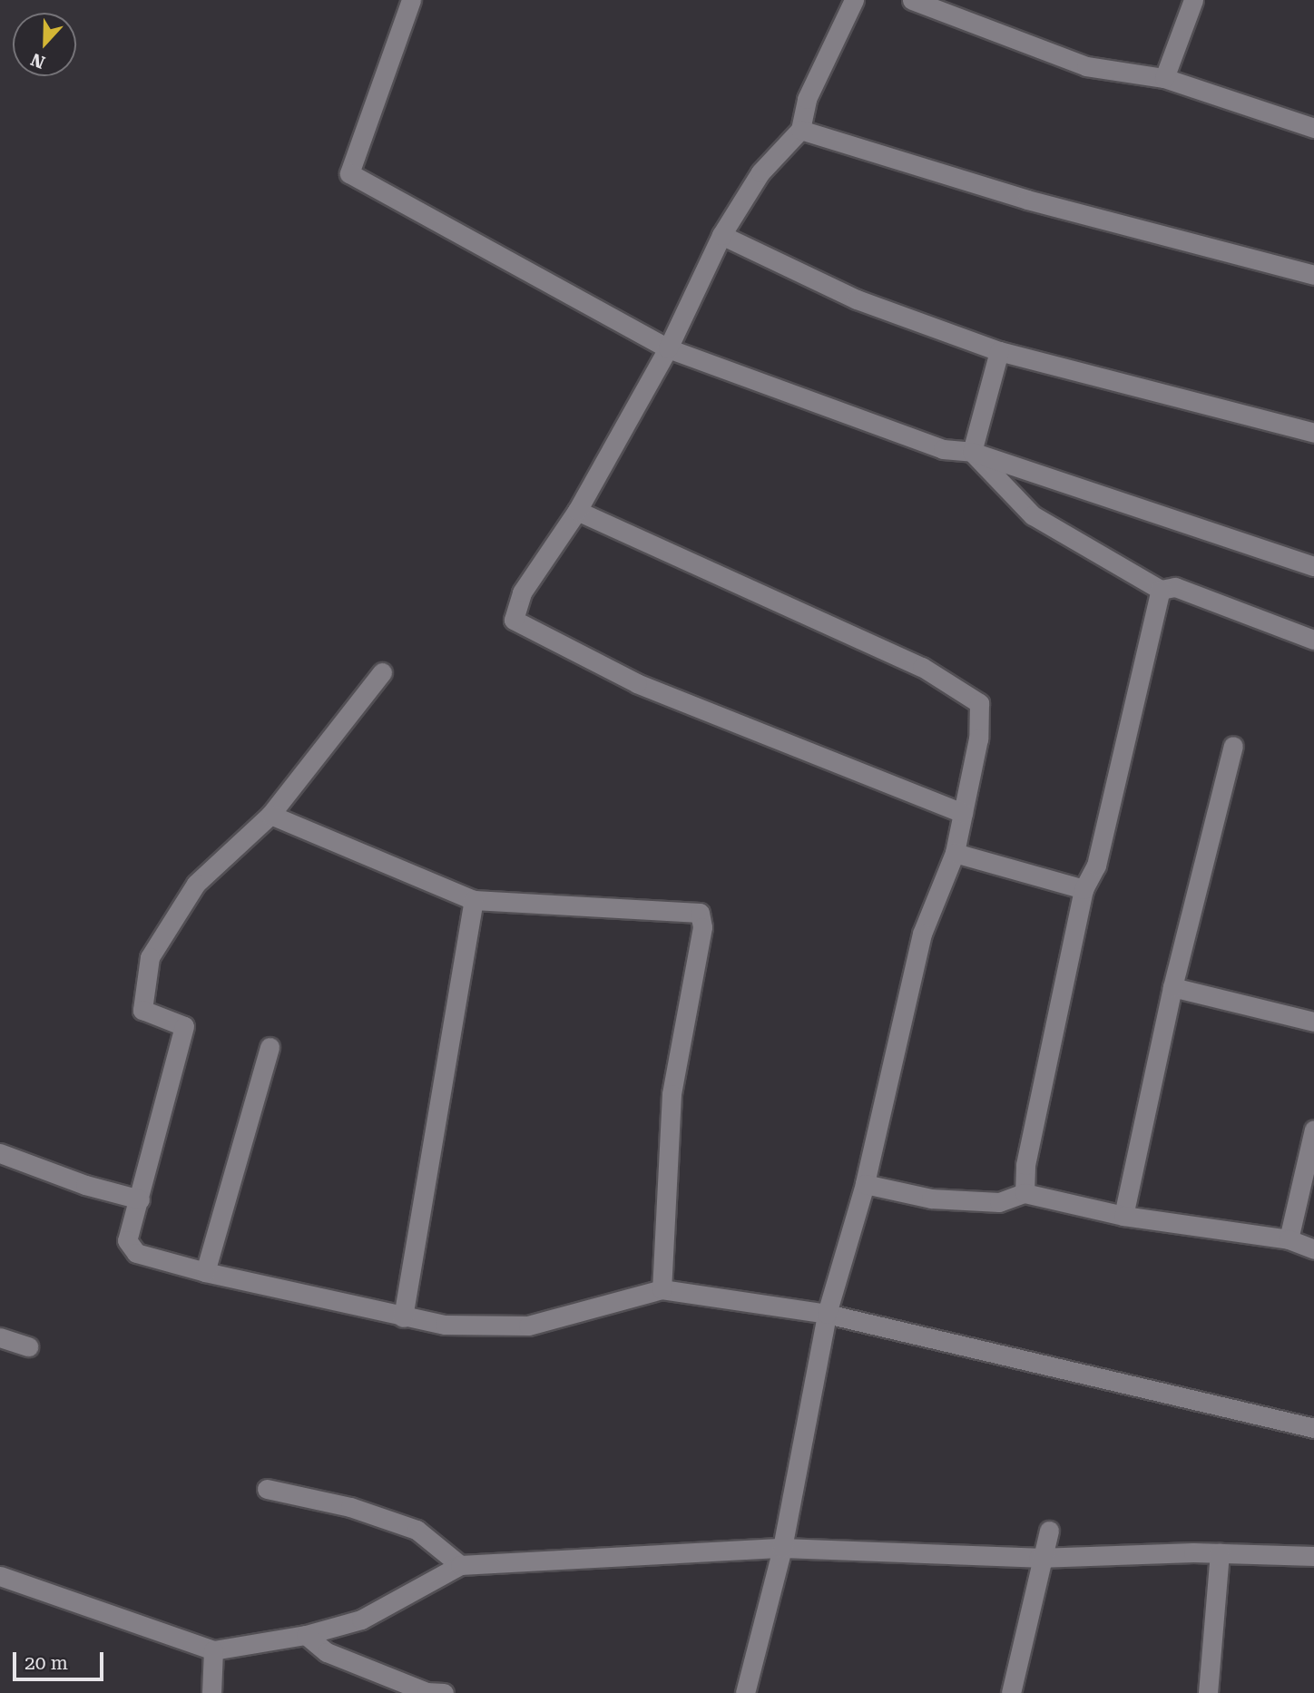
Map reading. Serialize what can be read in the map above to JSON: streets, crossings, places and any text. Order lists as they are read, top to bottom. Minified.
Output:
{"scale_bar":"20 m","north":"bottom"}
